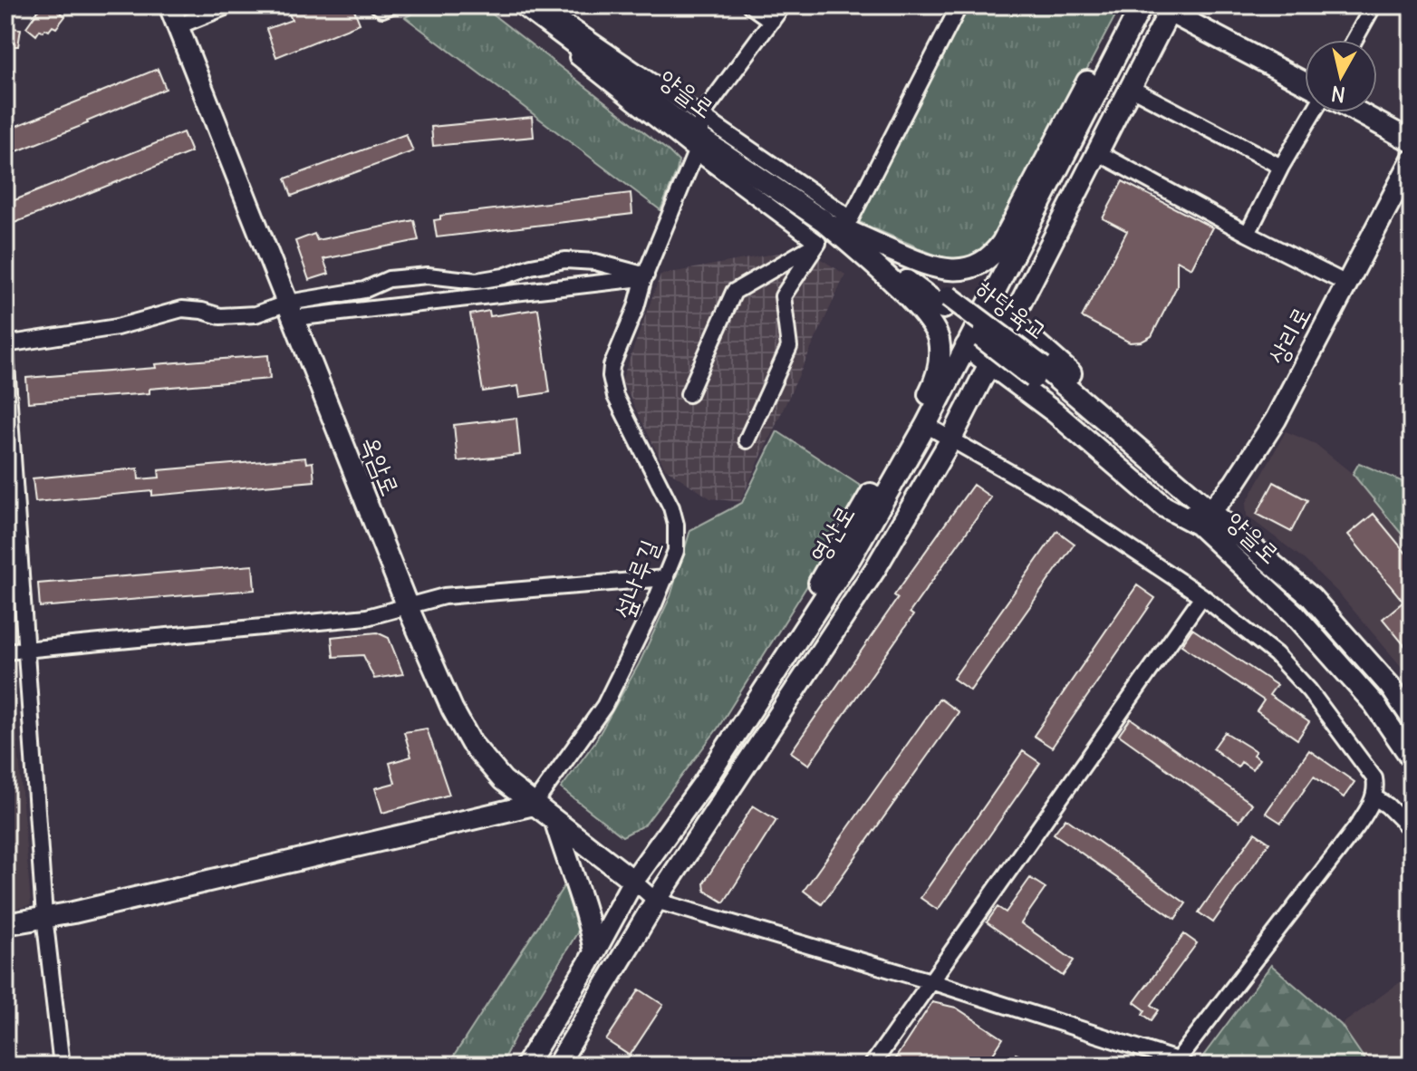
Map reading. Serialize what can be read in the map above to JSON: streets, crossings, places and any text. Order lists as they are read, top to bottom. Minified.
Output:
{"streets":{"street":["양을로","하당육교","상리로","옥암로","영산로","섶나루길"]},"crossings":[["양을로","하당육교"],["양을로","상리로"],["양을로","섶나루길"],["옥암로","영산로"],["옥암로","섶나루길"]],"north":"bottom"}
